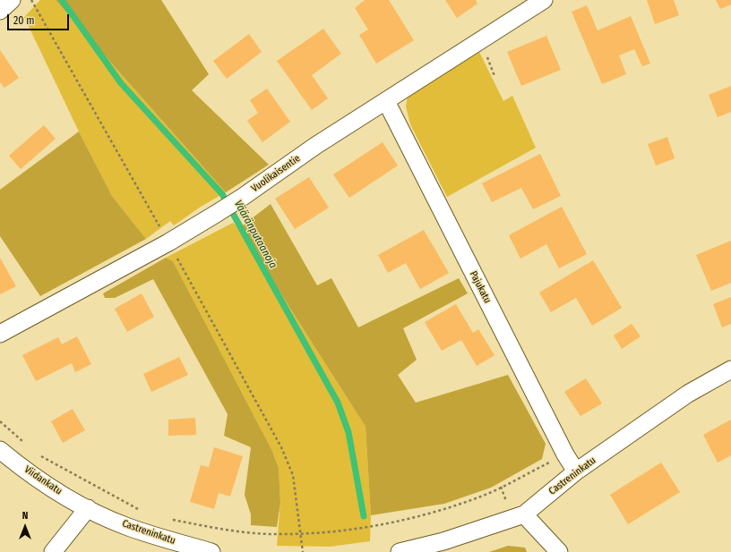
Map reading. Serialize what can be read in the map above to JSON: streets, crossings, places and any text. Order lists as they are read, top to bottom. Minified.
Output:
{"streets":{"street":["Vuolikaisentie","Pajukatu","Castreninkatu","Viidankatu"]},"crossings":[["Vuolikaisentie","Pajukatu"],["Pajukatu","Castreninkatu"],["Castreninkatu","Viidankatu"]],"water":["Vääränputaanoja"],"scale_bar":"20 m","north":"top"}
